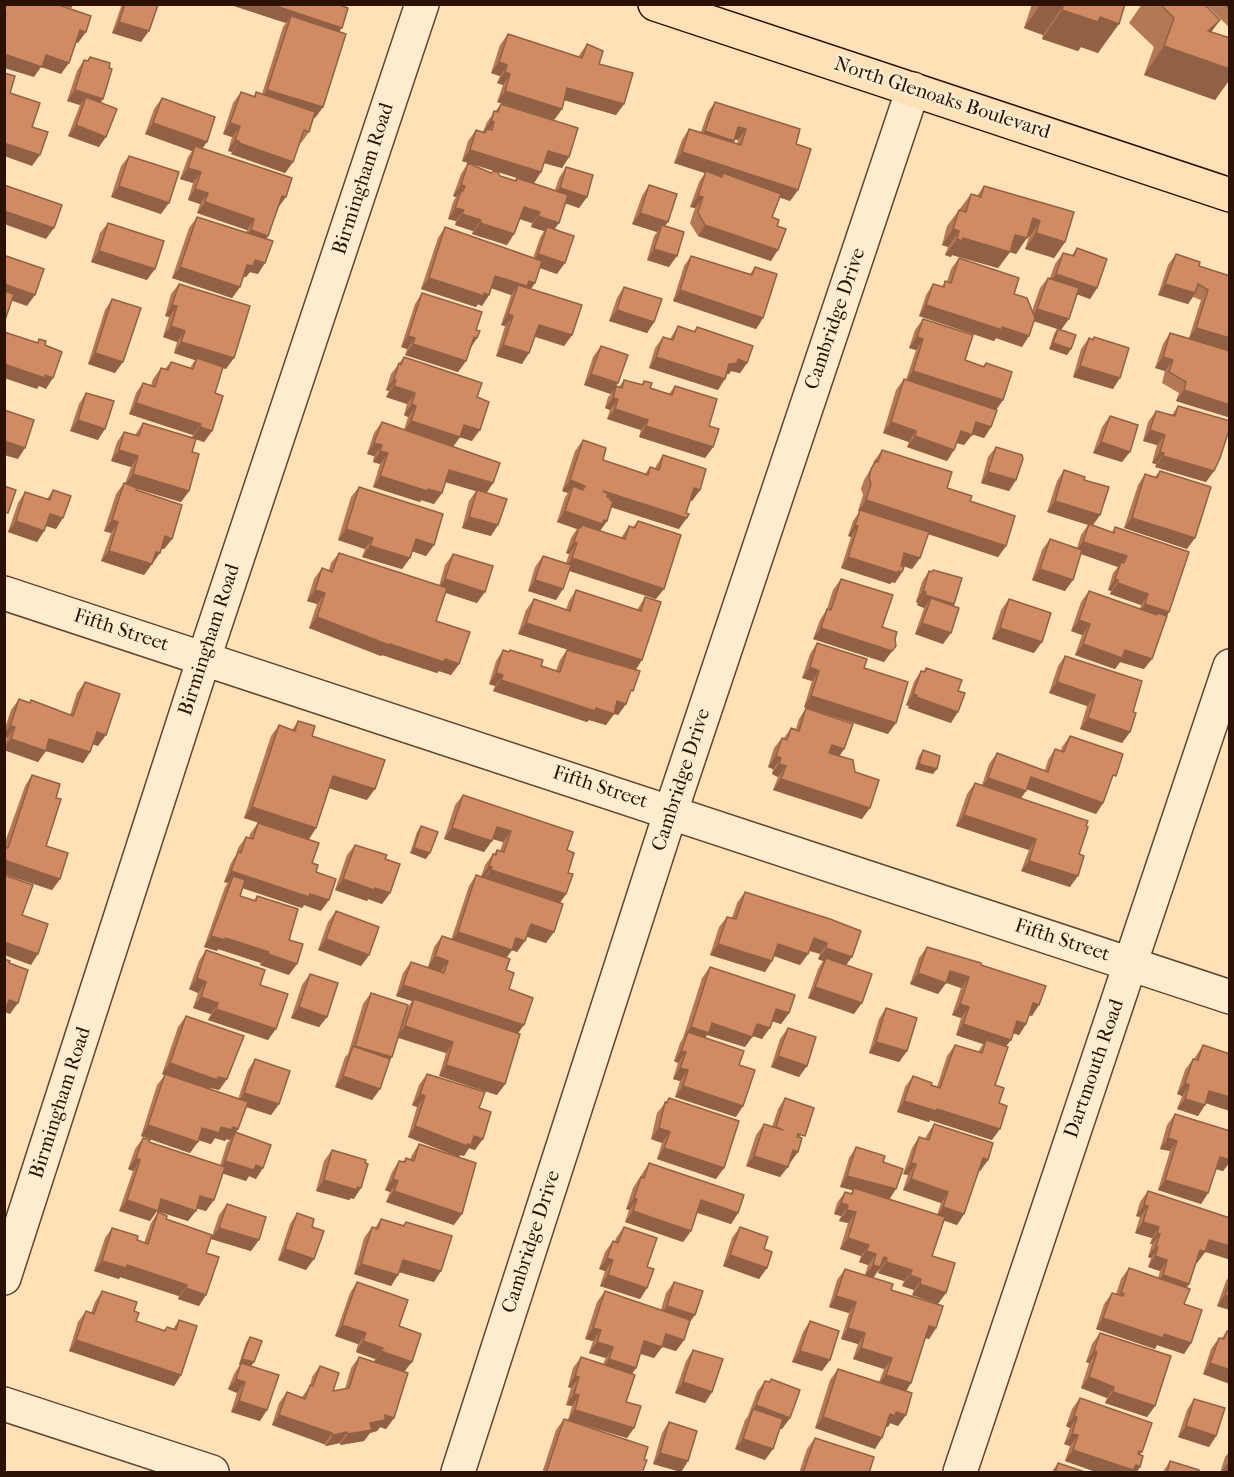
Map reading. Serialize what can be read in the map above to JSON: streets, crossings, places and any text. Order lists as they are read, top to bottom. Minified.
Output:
{"streets":{"main road":["North Glenoaks Boulevard"],"street":["Birmingham Road","Cambridge Drive","Fifth Street","Dartmouth Road"]},"crossings":[["North Glenoaks Boulevard","Cambridge Drive"],["Birmingham Road","Fifth Street"],["Cambridge Drive","Fifth Street"],["Fifth Street","Dartmouth Road"]]}
